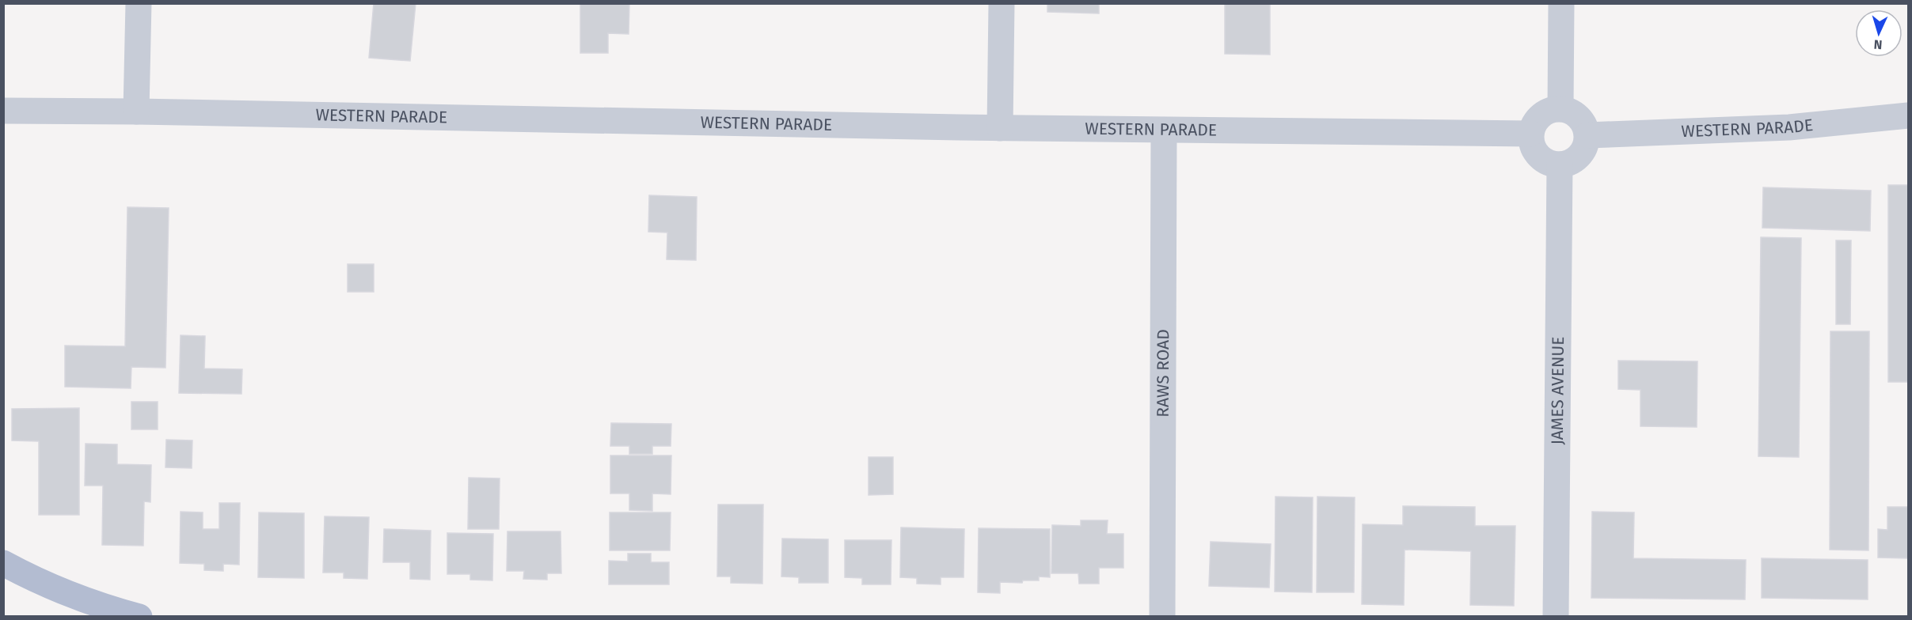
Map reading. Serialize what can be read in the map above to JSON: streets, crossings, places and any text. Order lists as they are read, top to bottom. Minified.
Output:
{"streets":{"street":["WESTERN PARADE","RAWS ROAD","JAMES AVENUE"]},"crossings":[["WESTERN PARADE","RAWS ROAD"],["WESTERN PARADE","JAMES AVENUE"]],"north":"bottom"}
